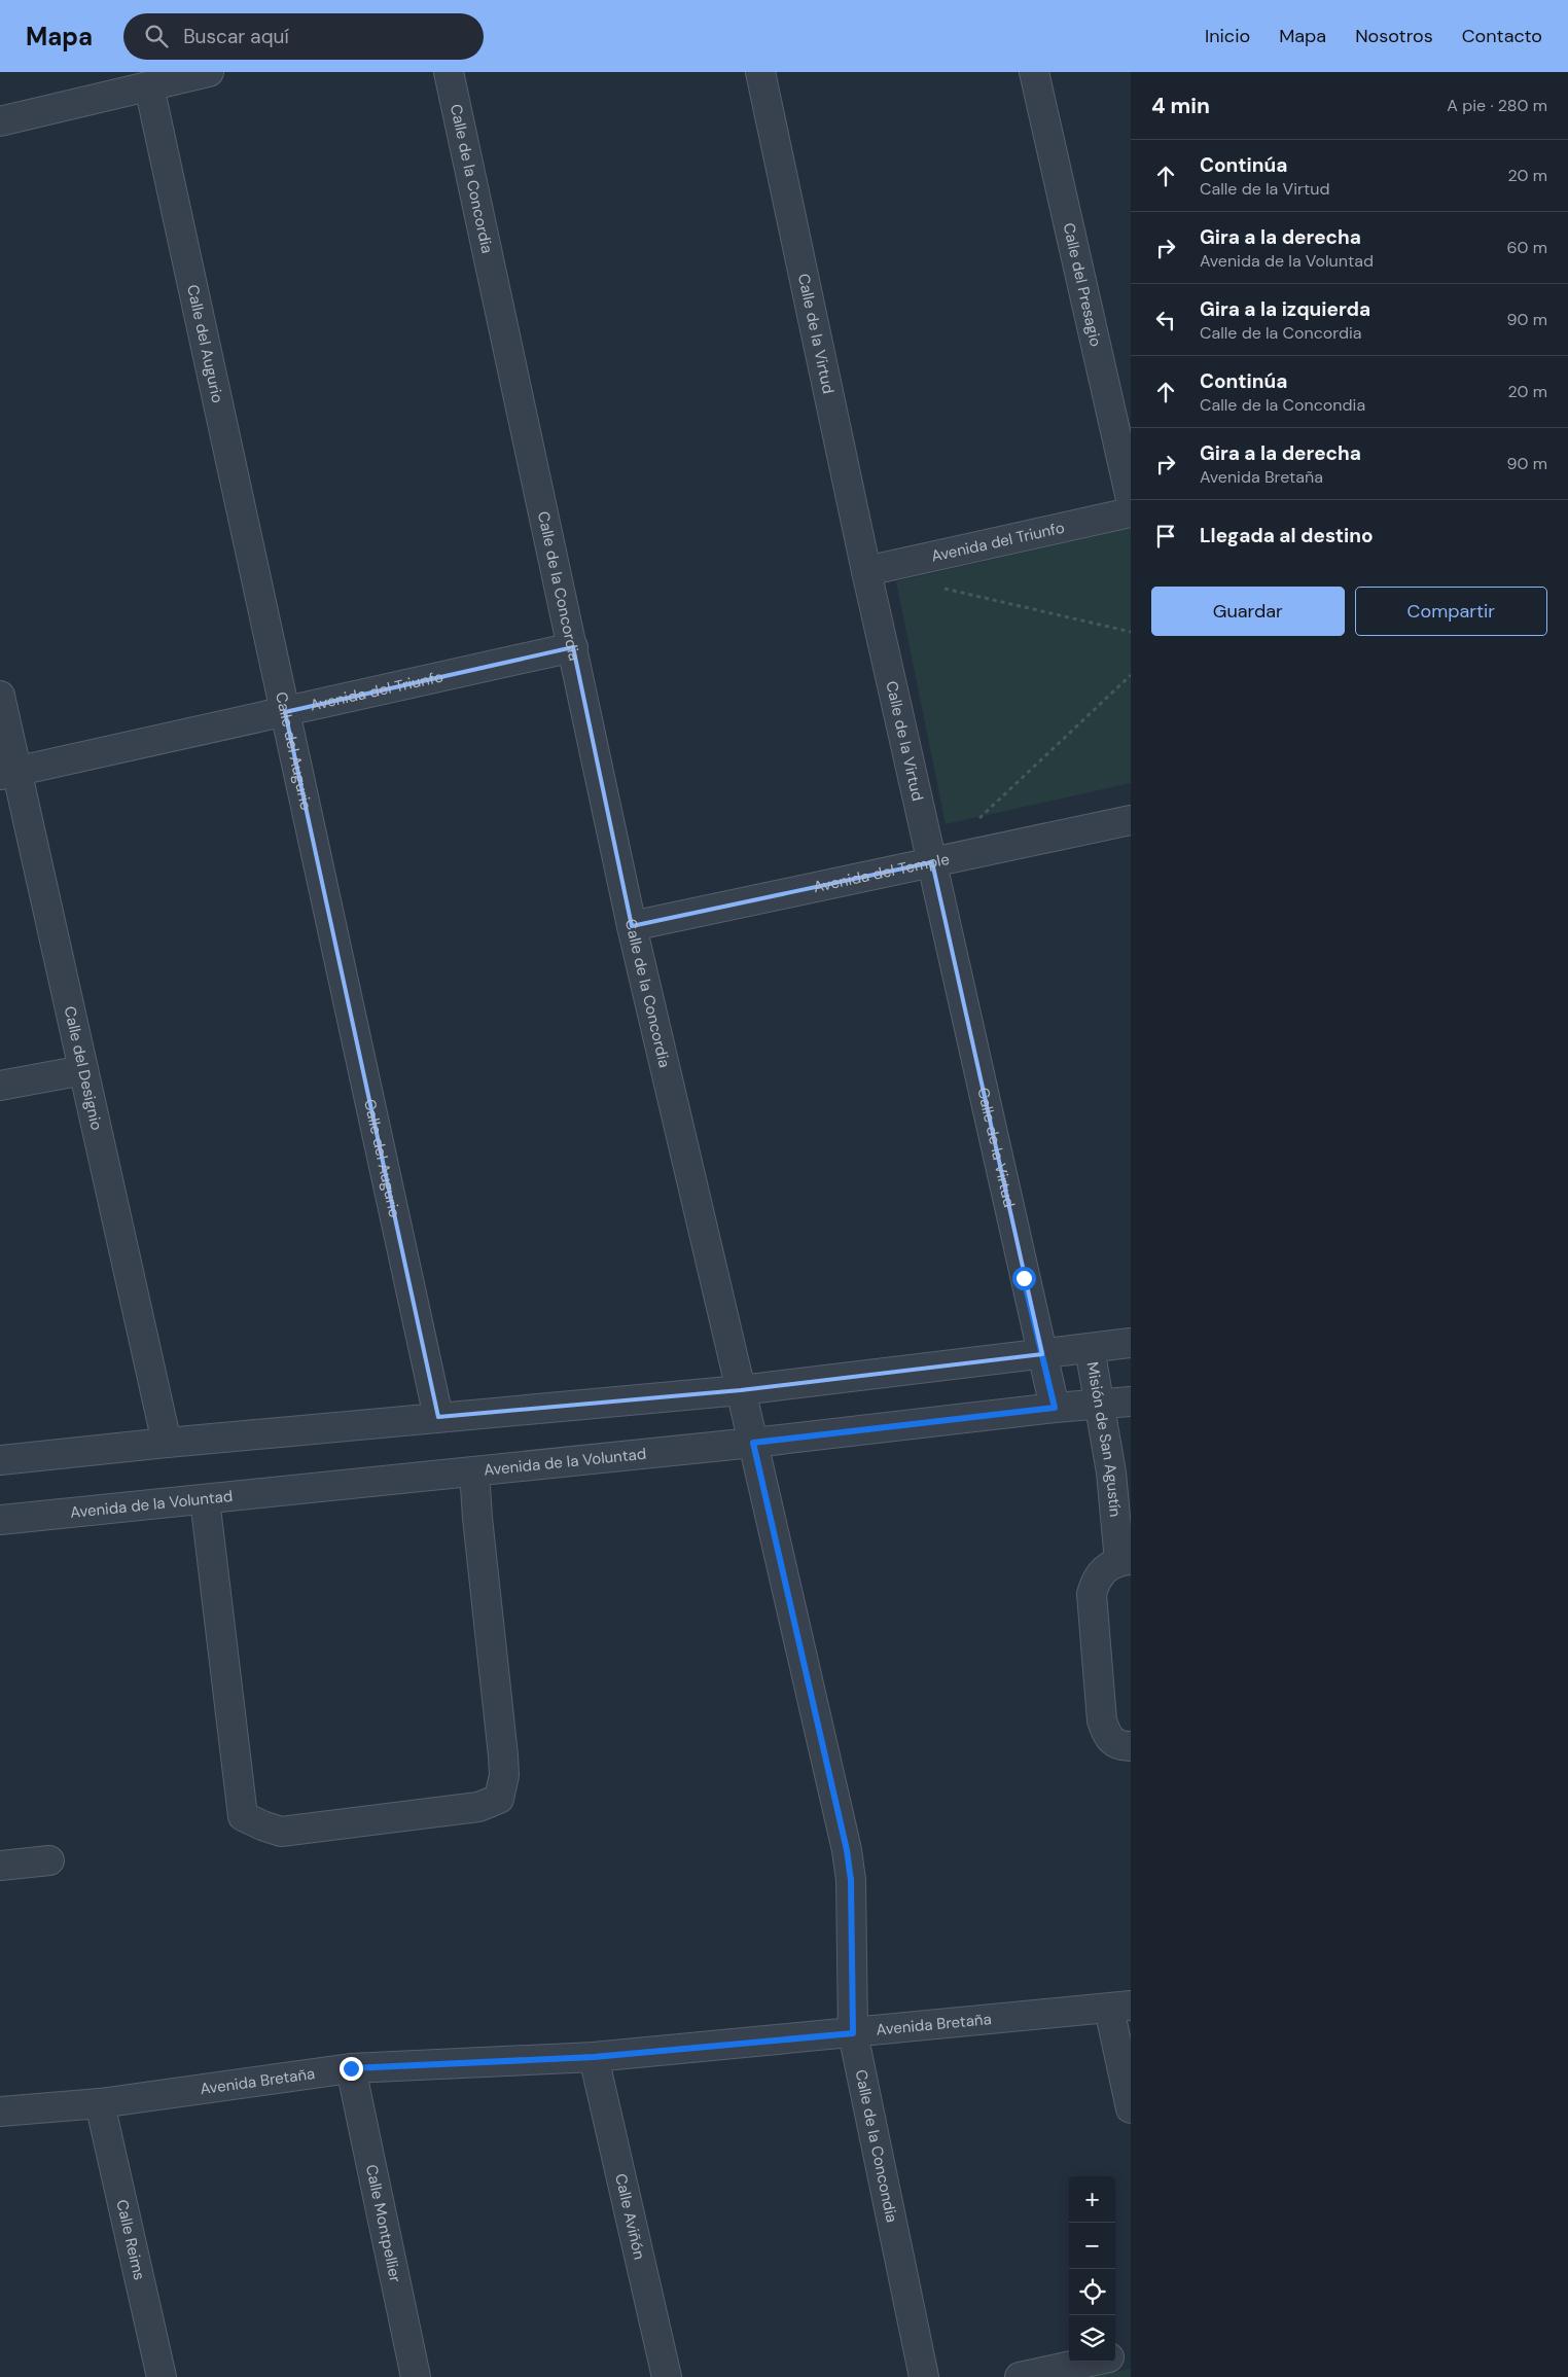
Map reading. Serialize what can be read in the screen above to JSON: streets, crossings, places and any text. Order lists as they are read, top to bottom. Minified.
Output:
{"streets":{"street":["Calle de la Concordia","Calle del Presagio","Calle de la Virtud","Calle del Augurio","Avenida del Triunfo","Avenida del Temple","Calle del Designio","Misión de San Agustín","Avenida de la Voluntad","Avenida Bretaña","Calle de la Concondia","Calle Aviñón","Calle Montpellier","Calle Reims"]},"crossings":[["Calle de la Concordia","Avenida del Triunfo"],["Calle de la Concordia","Avenida del Temple"],["Calle de la Concordia","Avenida de la Voluntad"],["Calle de la Concordia","Calle de la Concondia"],["Calle de la Virtud","Avenida del Triunfo"],["Calle de la Virtud","Avenida del Temple"],["Calle de la Virtud","Avenida de la Voluntad"],["Calle del Augurio","Avenida del Triunfo"],["Avenida del Triunfo","Calle del Designio"],["Misión de San Agustín","Avenida de la Voluntad"],["Avenida Bretaña","Calle de la Concondia"],["Avenida Bretaña","Calle Aviñón"],["Avenida Bretaña","Calle Montpellier"],["Avenida Bretaña","Calle Reims"]],"page":{"header":"Mapa","search":"Buscar aquí","nav":["Inicio","Mapa","Nosotros","Contacto"],"heading":["4 min","A pie · 280 m"],"list":[["Continúa","Calle de la Virtud","20 m"],["Gira a la derecha","Avenida de la Voluntad","60 m"],["Gira a la izquierda","Calle de la Concordia","90 m"],["Continúa","Calle de la Concondia","20 m"],["Gira a la derecha","Avenida Bretaña","90 m"],"Llegada al destino"],"buttons":["Guardar","Compartir"],"map_buttons":["+","−"]}}
